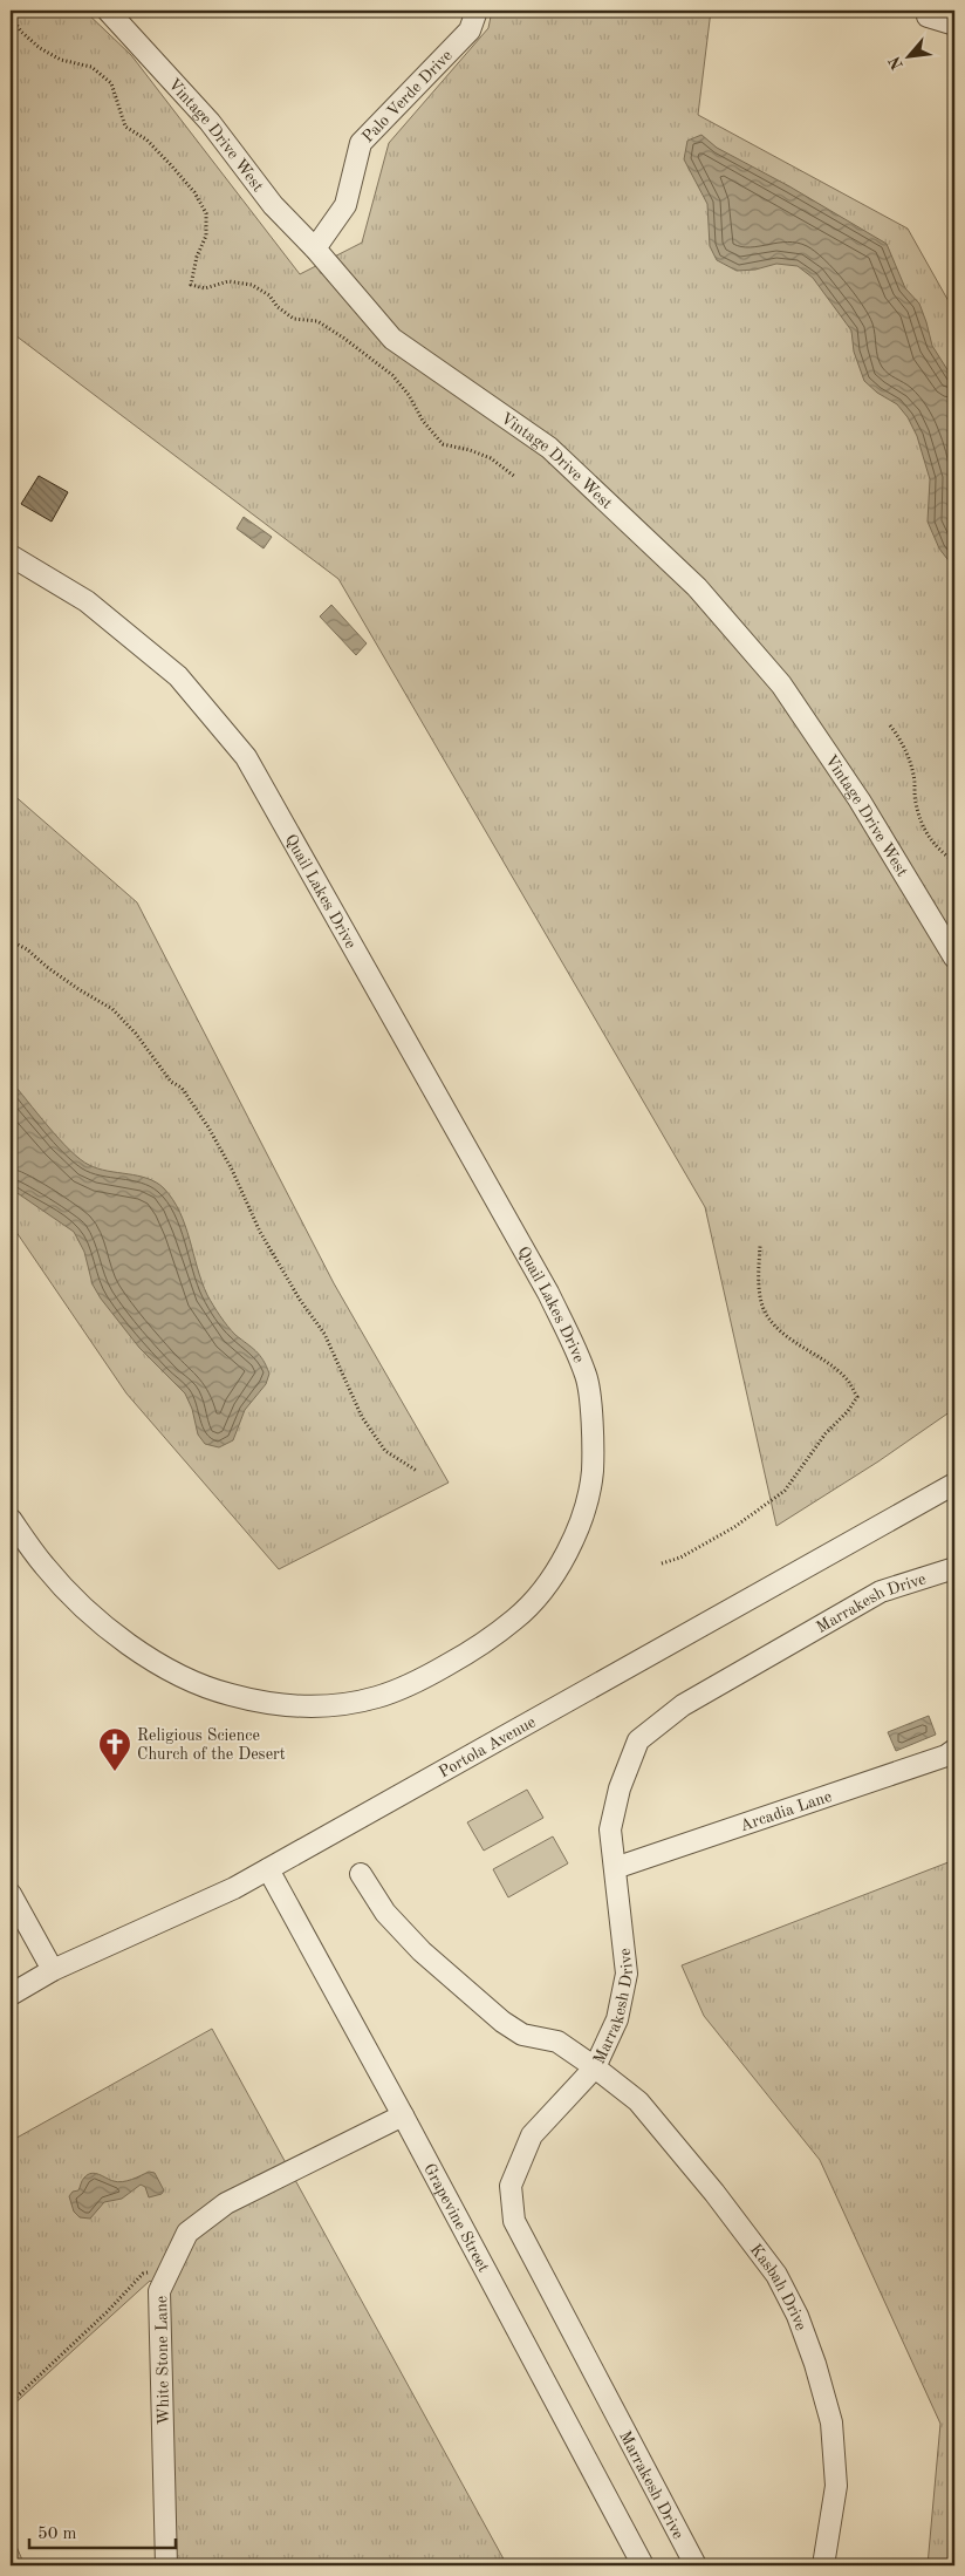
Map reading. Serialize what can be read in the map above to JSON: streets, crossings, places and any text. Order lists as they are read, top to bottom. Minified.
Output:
{"streets":{"street":["Palo Verde Drive","Vintage Drive West","Quail Lakes Drive","Marrakesh Drive","Portola Avenue","Arcadia Lane","Grapevine Street","Kasbah Drive","White Stone Lane"]},"crossings":[["Palo Verde Drive","Vintage Drive West"],["Marrakesh Drive","Arcadia Lane"],["Marrakesh Drive","Kasbah Drive"],["Portola Avenue","Grapevine Street"],["Grapevine Street","White Stone Lane"]],"places":{"church":["Religious Science Church of the Desert"]},"scale_bar":"50 m","north":"bottom left"}
